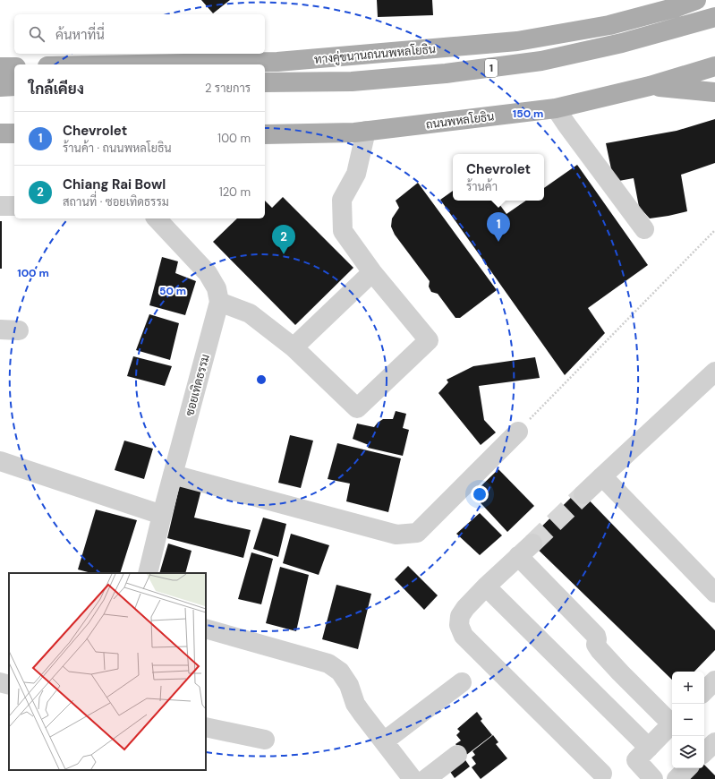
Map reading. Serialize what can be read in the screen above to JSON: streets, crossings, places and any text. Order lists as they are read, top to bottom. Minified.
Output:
{"streets":{"main road":["ทางคู่ขนานถนนพหลโยธิน","1","ถนนพหลโยธิน"],"street":["ซอยเทิดธรรม"]},"page":{"search":"ค้นหาที่นี่","heading":["ใกล้เคียง","2 รายการ"],"list":[{"mark":"1","name":"Chevrolet","note":"ร้านค้า · ถนนพหลโยธิน","value":"100 m"},{"mark":"2","name":"Chiang Rai Bowl","note":"สถานที่ · ซอยเทิดธรรม","value":"120 m"}],"popup":["Chevrolet","ร้านค้า"],"pins":["1","2"],"map_buttons":["+","−"]},"rings":["150 m","100 m","50 m"]}
